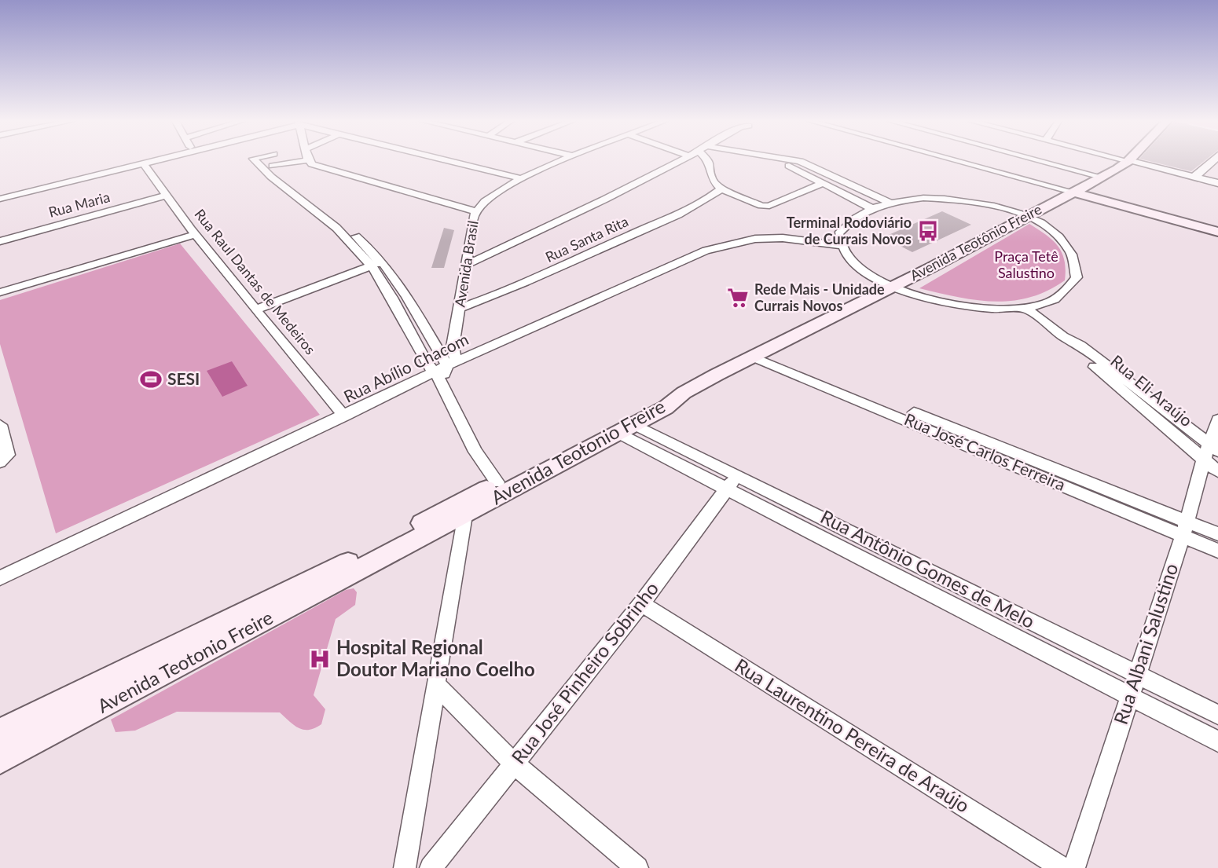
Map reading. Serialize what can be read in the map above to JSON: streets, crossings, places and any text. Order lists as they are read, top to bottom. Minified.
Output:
{"streets":{"main road":["Avenida Teotônio Freire","Avenida Teotonio Freire"],"street":["Rua Maria","Rua Santa Rita","Avenida Brasil","Rua Raul Dantas de Medeiros","Rua Abílio Chacom","Rua Eli Araújo","Rua José Carlos Ferreira","Rua Antônio Gomes de Melo","Rua Albani Salustino","Rua José Pinheiro Sobrinho","Rua Laurentino Pereira de Araújo"]},"crossings":[["Rua Maria","Rua Raul Dantas de Medeiros"],["Rua Santa Rita","Avenida Brasil"],["Avenida Teotônio Freire","Avenida Teotonio Freire"],["Avenida Teotônio Freire","Rua José Carlos Ferreira"],["Avenida Brasil","Rua Abílio Chacom"],["Rua Raul Dantas de Medeiros","Rua Abílio Chacom"],["Rua Eli Araújo","Rua Albani Salustino"],["Avenida Teotonio Freire","Rua Antônio Gomes de Melo"],["Rua José Carlos Ferreira","Rua Albani Salustino"],["Rua Antônio Gomes de Melo","Rua Albani Salustino"],["Rua Antônio Gomes de Melo","Rua José Pinheiro Sobrinho"],["Rua José Pinheiro Sobrinho","Rua Laurentino Pereira de Araújo"]],"parks":["Praça Tetê Salustino"],"places":{"bus stop":["Terminal Rodoviário de Currais Novos"],"supermarket":["Rede Mais - Unidade Currais Novos"],"sports":["SESI"],"hospital":["Hospital Regional Doutor Mariano Coelho"]}}
